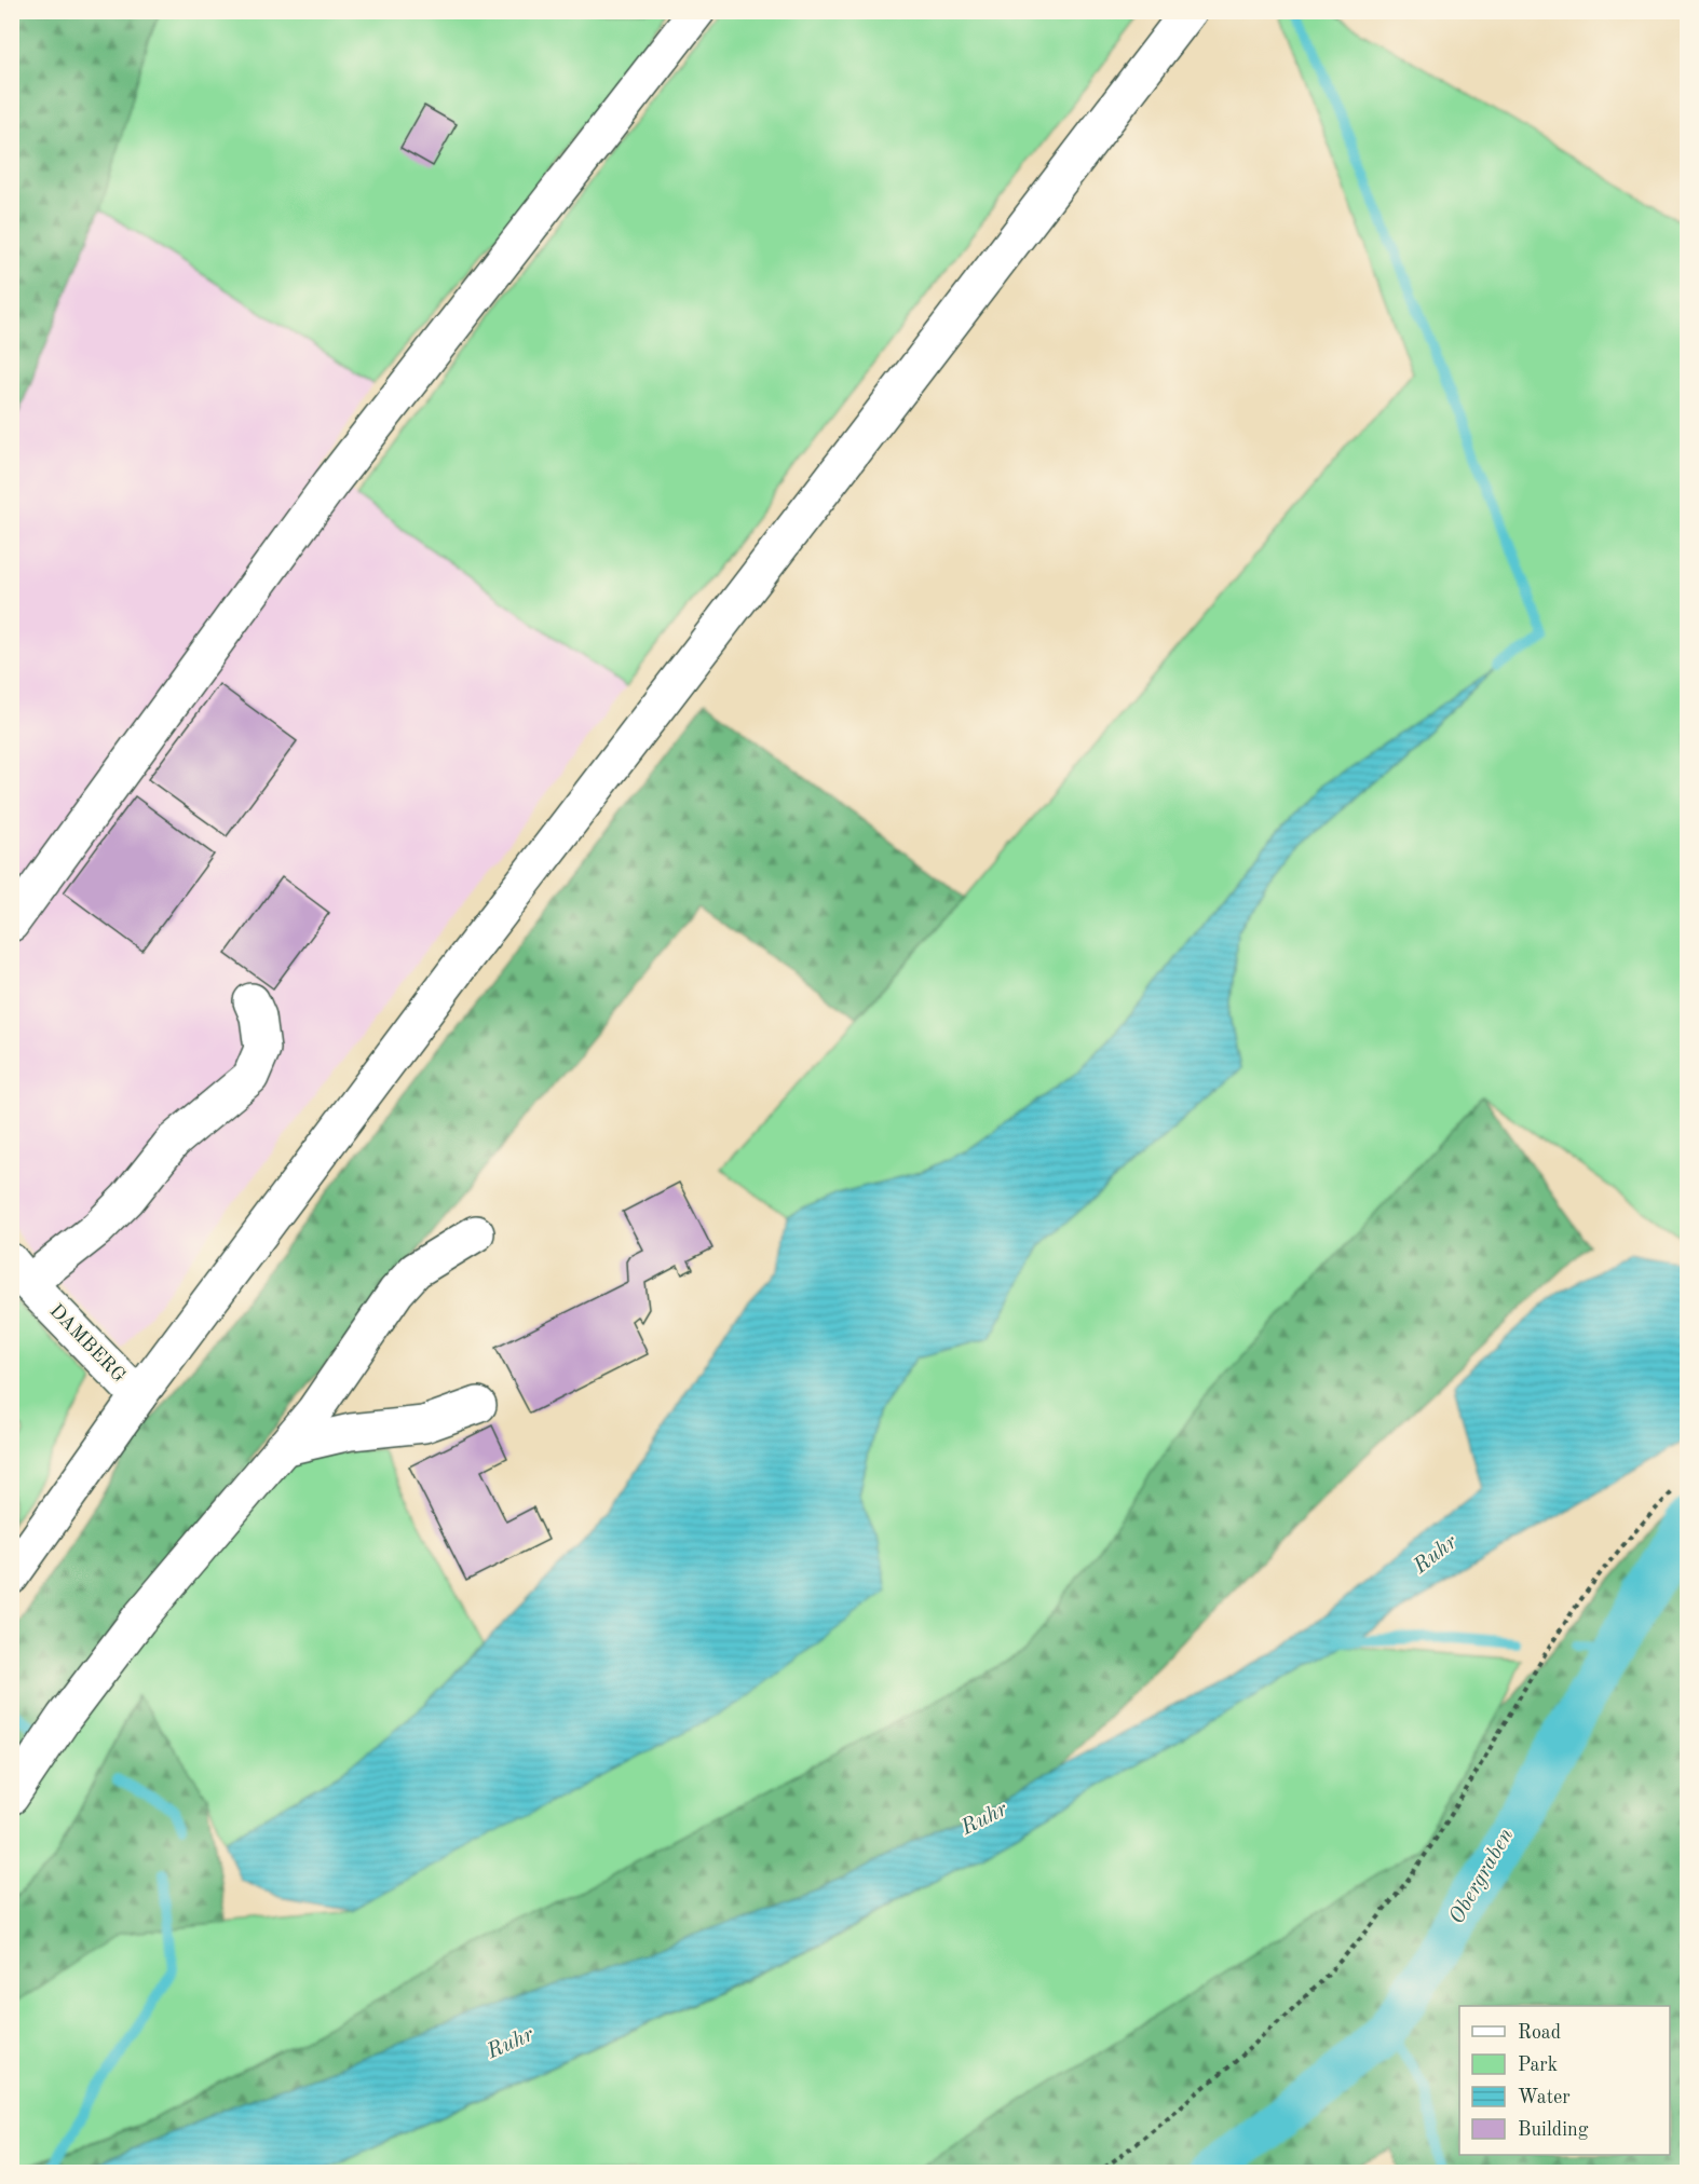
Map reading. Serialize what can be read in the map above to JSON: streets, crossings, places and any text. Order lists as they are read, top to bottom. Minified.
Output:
{"streets":{"main road":["DAMBERG"]},"water":["Ruhr","Obergraben"],"legend":["Road","Park","Water","Building"]}
